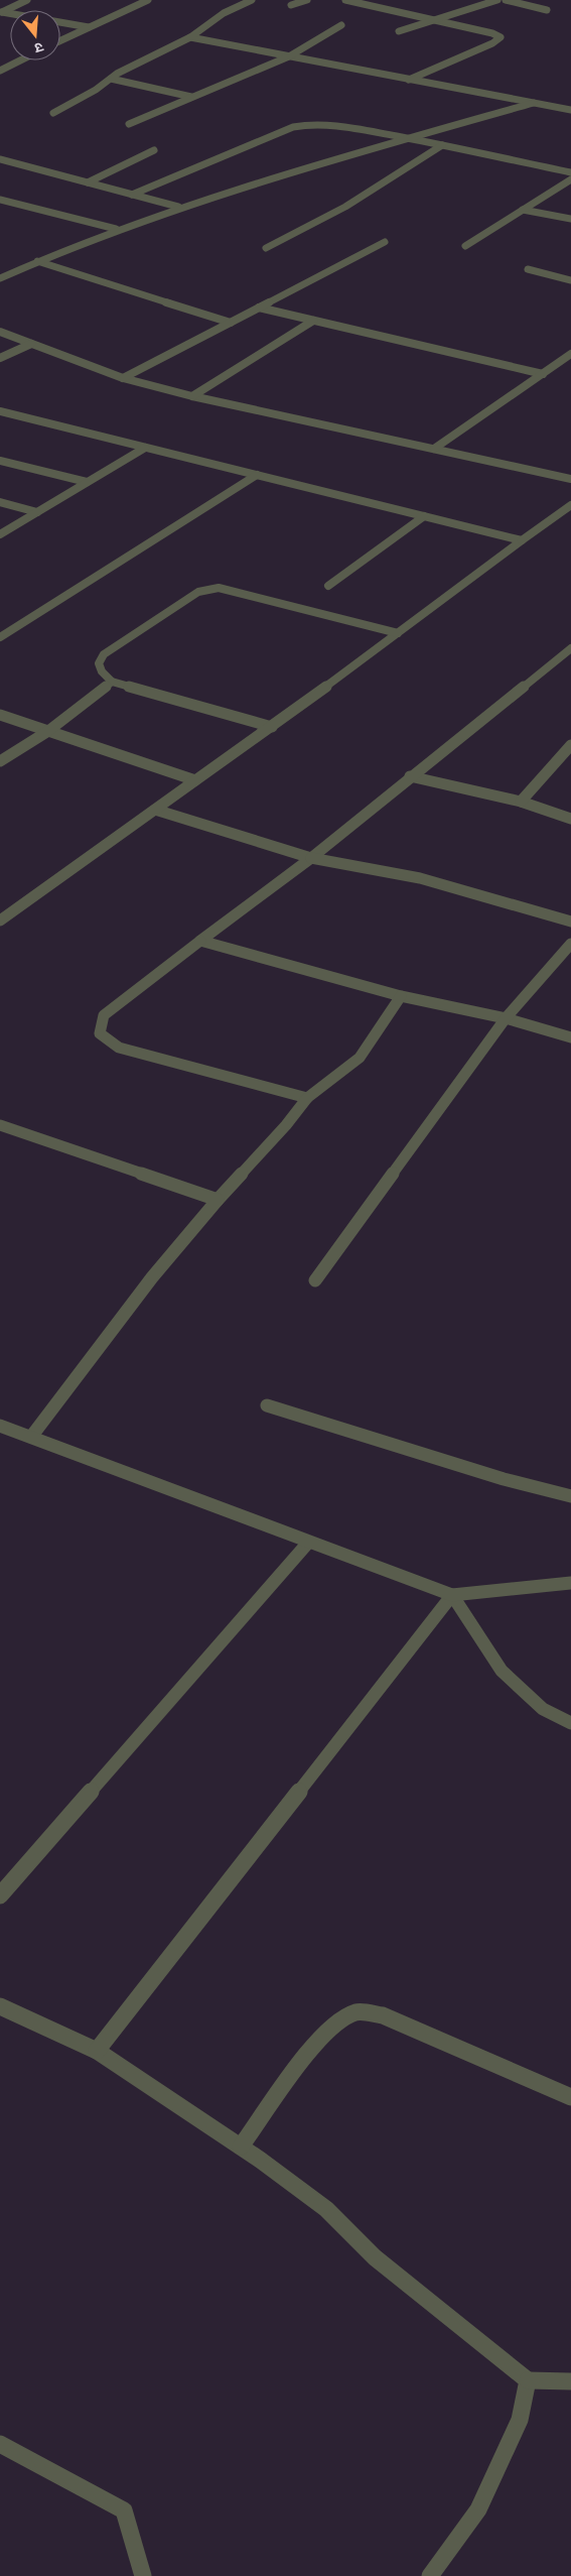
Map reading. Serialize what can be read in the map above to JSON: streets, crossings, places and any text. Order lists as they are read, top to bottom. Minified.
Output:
{"north":"bottom"}
